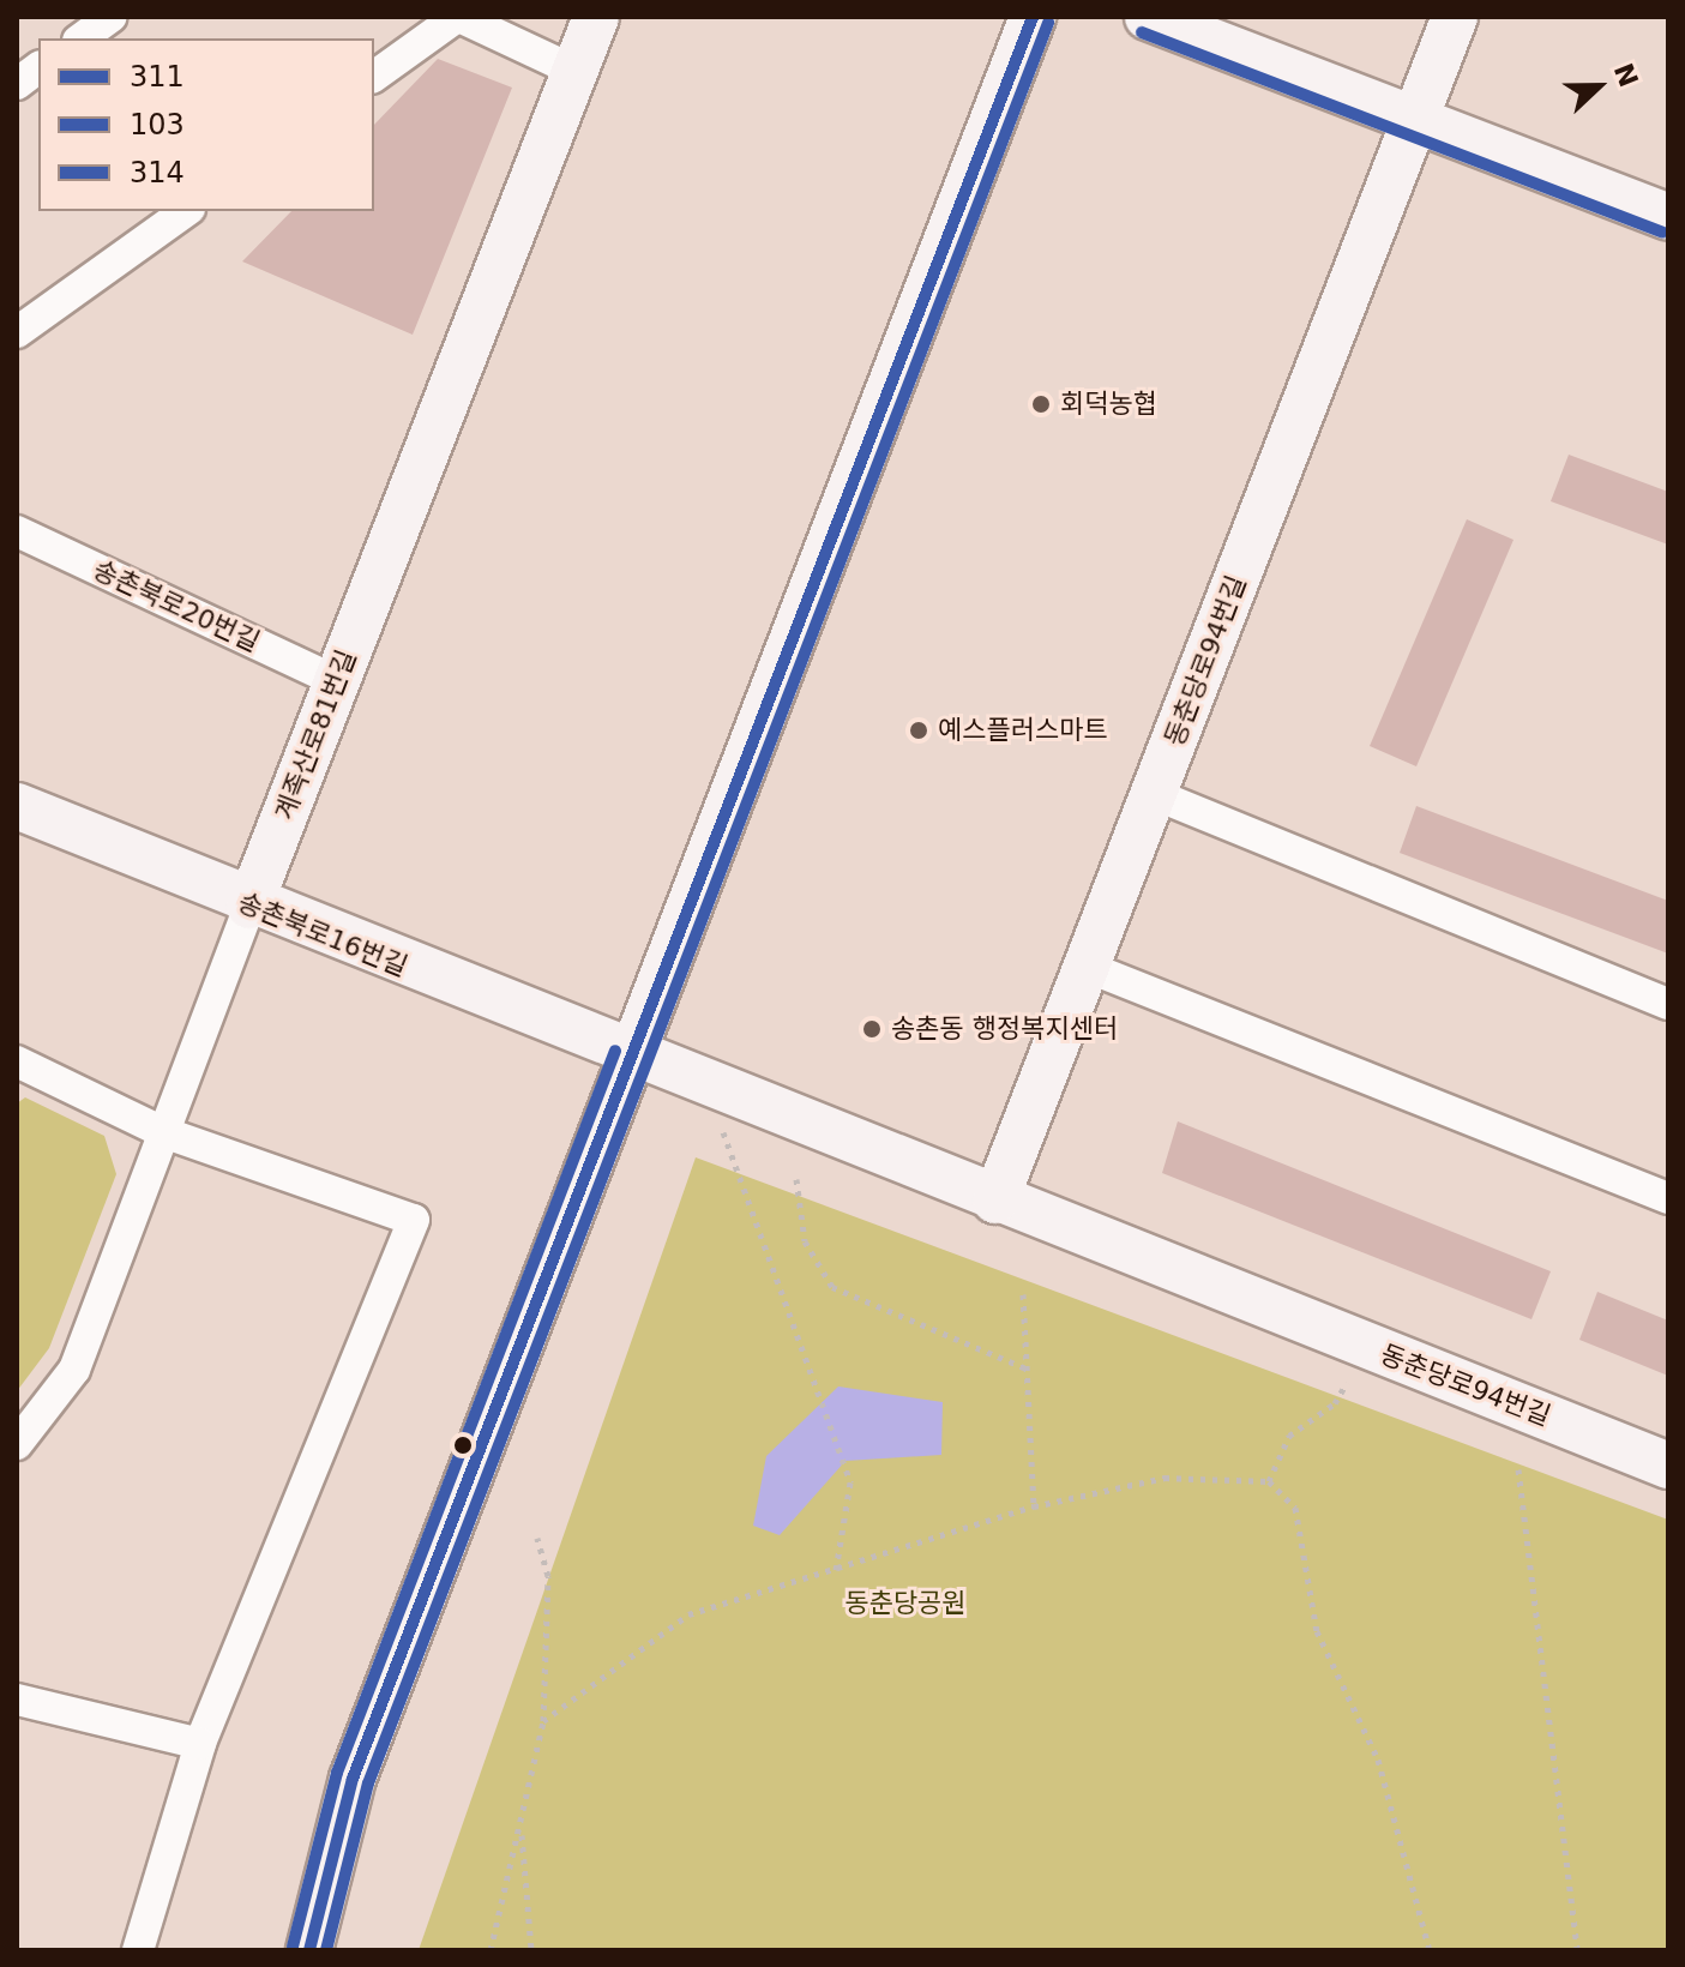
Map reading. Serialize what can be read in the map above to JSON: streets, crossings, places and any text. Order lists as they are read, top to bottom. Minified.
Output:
{"streets":{"main road":["동춘당로94번길","계족산로81번길","송촌북로16번길"],"street":["송촌북로20번길"]},"crossings":[["송촌북로20번길","계족산로81번길"],["동춘당로94번길","송촌북로16번길"],["계족산로81번길","송촌북로16번길"]],"parks":["동춘당공원"],"places":["회덕농협","예스플러스마트","송촌동 행정복지센터"],"lines":["transit line 311","transit line 103","transit line 314"],"legend":["311","103","314"],"north":"right"}
